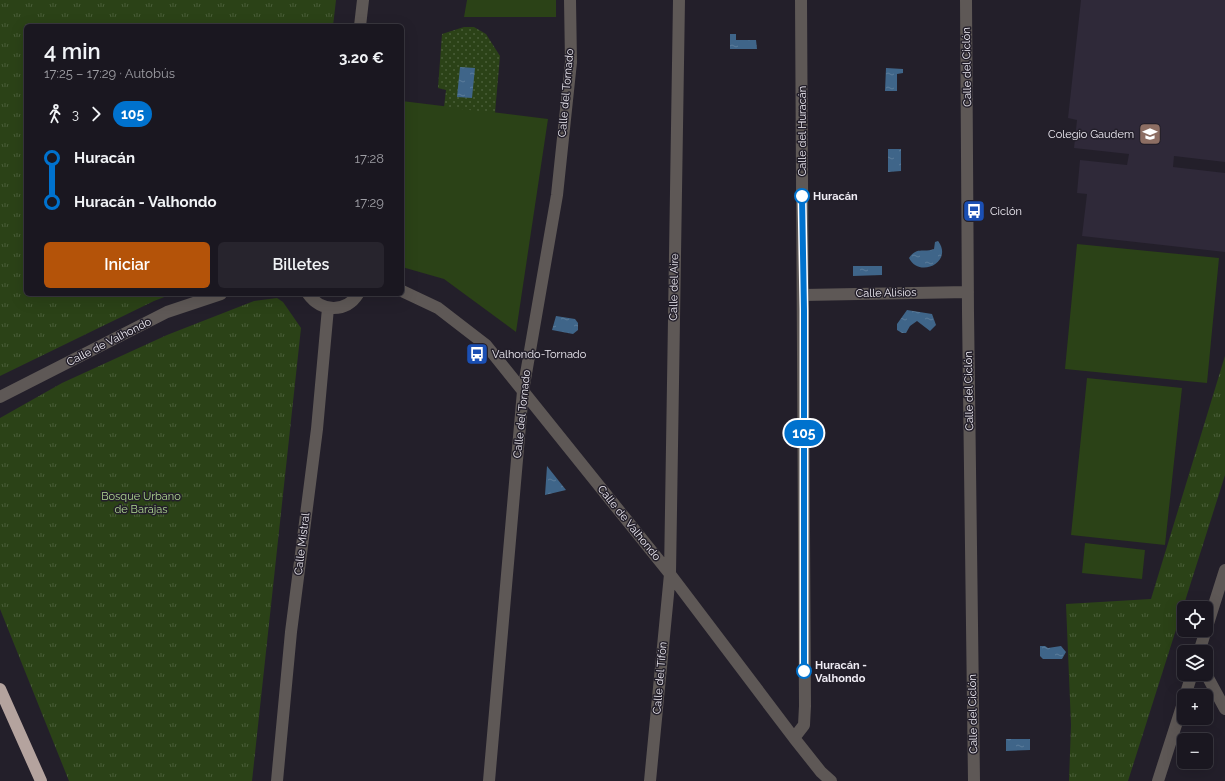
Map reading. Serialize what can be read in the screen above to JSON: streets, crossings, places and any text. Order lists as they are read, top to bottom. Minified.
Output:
{"streets":{"street":["Calle del Ciclón","Calle del Tornado","Calle del Huracán","Calle del Aire","Calle Alisios","Calle de Valhondo","Calle Mistral","Calle del Tifón"]},"crossings":[["Calle del Ciclón","Calle Alisios"],["Calle del Tornado","Calle de Valhondo"],["Calle del Huracán","Calle Alisios"],["Calle del Huracán","Calle de Valhondo"],["Calle del Aire","Calle de Valhondo"],["Calle del Aire","Calle del Tifón"],["Calle de Valhondo","Calle del Tifón"]],"parks":["Bosque Urbano de Barajas"],"places":{"school or university":["Colegio Gaudem"],"other":["Huracán","Huracán - Valhondo"],"bus stop":["Ciclón","Valhondo-Tornado"]},"lines":["bus line 105"],"page":{"on_map":"105","heading":["4 min","17:25 – 17:29 · Autobús","3.20 €"],"legs":["3","105"],"list":[{"name":"Huracán","value":"17:28"},{"name":"Huracán - Valhondo","value":"17:29"}],"buttons":["Iniciar","Billetes"],"map_buttons":["+","−"]}}
